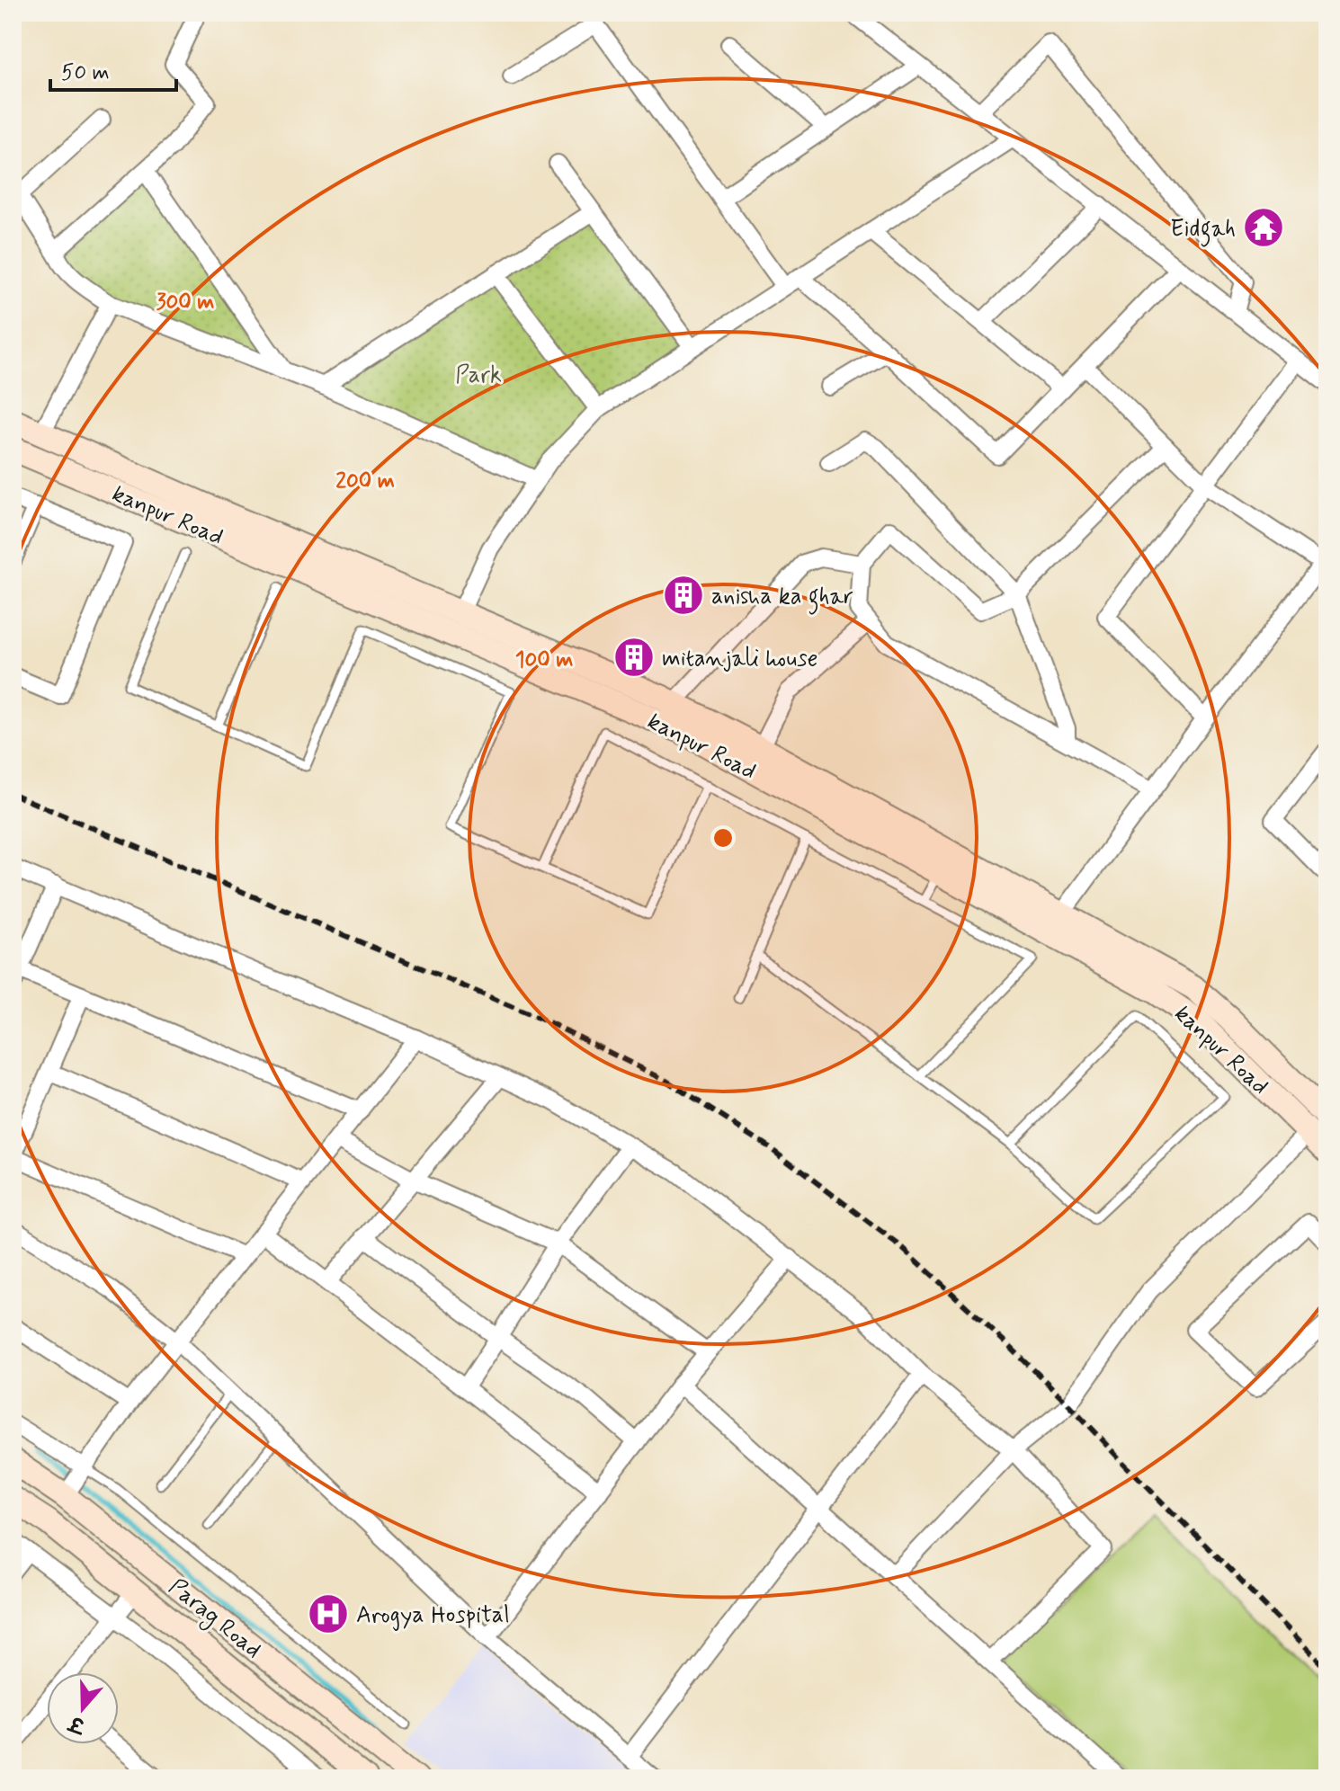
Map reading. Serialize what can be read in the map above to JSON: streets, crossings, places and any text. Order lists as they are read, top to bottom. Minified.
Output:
{"streets":{"street":["kanpur Road","Parag Road"]},"parks":["Park"],"places":{"temple":["Eidgah"],"building":["anisha ka ghar","mitanjali house"],"hospital":["Arogya Hospital"]},"scale_bar":"50 m","north":"bottom","rings":["300 m","200 m","100 m"]}
